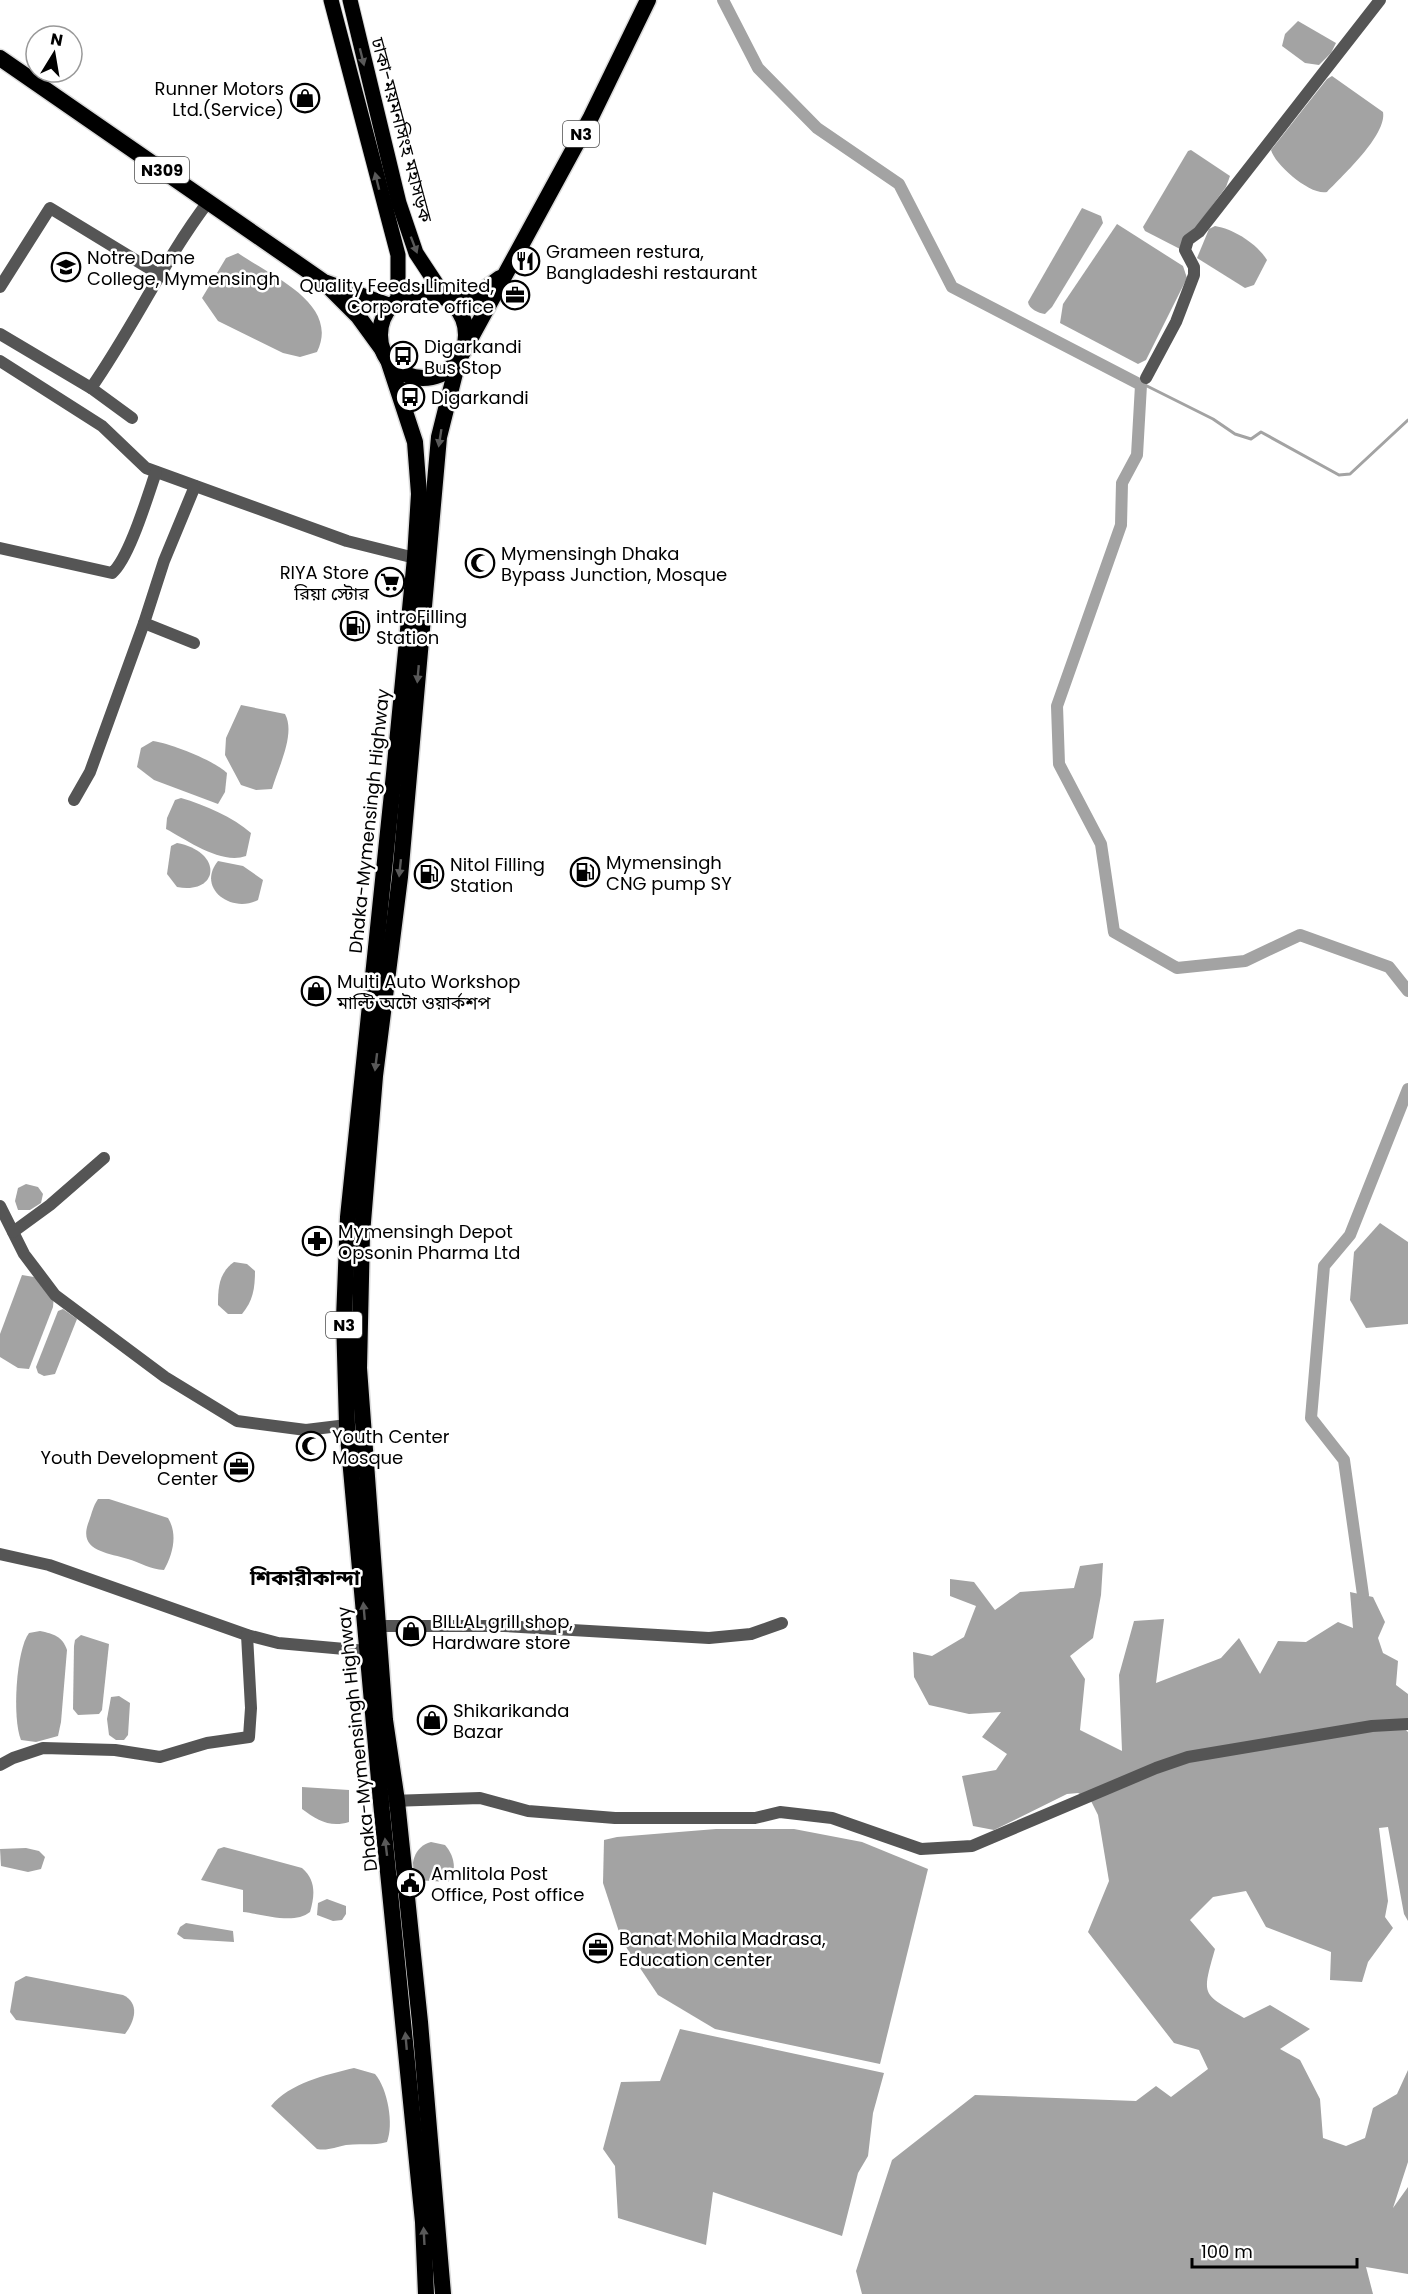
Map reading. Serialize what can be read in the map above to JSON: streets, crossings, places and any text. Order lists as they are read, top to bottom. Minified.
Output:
{"streets":{"highway":["N3","N309","Dhaka-Mymensingh Highway"],"main road":["ঢাকা-ময়মনসিংহ মহাসড়ক"]},"crossings":[["ঢাকা-ময়মনসিংহ মহাসড়ক","N3"],["ঢাকা-ময়মনসিংহ মহাসড়ক","N309"],["ঢাকা-ময়মনসিংহ মহাসড়ক","Dhaka-Mymensingh Highway"],["N3","N309"],["N3","Dhaka-Mymensingh Highway"],["N309","Dhaka-Mymensingh Highway"]],"districts":["শিকারীকান্দা"],"places":{"shop":["Runner Motors Ltd.(Service)","Multi Auto Workshop মাল্টি অটো ওয়ার্কশপ","BILLAL grill shop, Hardware store","Shikarikanda Bazar"],"restaurant":["Grameen restura, Bangladeshi restaurant"],"school or university":["Notre Dame College, Mymensingh"],"office":["Quality Feeds Limited, Corporate office","Youth Development Center","Banat Mohila Madrasa, Education center"],"bus stop":["Digarkandi Bus Stop","Digarkandi"],"mosque":["Mymensingh Dhaka Bypass Junction, Mosque","Youth Center Mosque"],"supermarket":["RIYA Store রিয়া স্টোর"],"fuel station":["introFilling Station","Mymensingh CNG pump SY","Nitol Filling Station"],"pharmacy":["Mymensingh Depot Opsonin Pharma Ltd"],"public building":["Amlitola Post Office, Post office"]},"scale_bar":"100 m","north":"top"}
